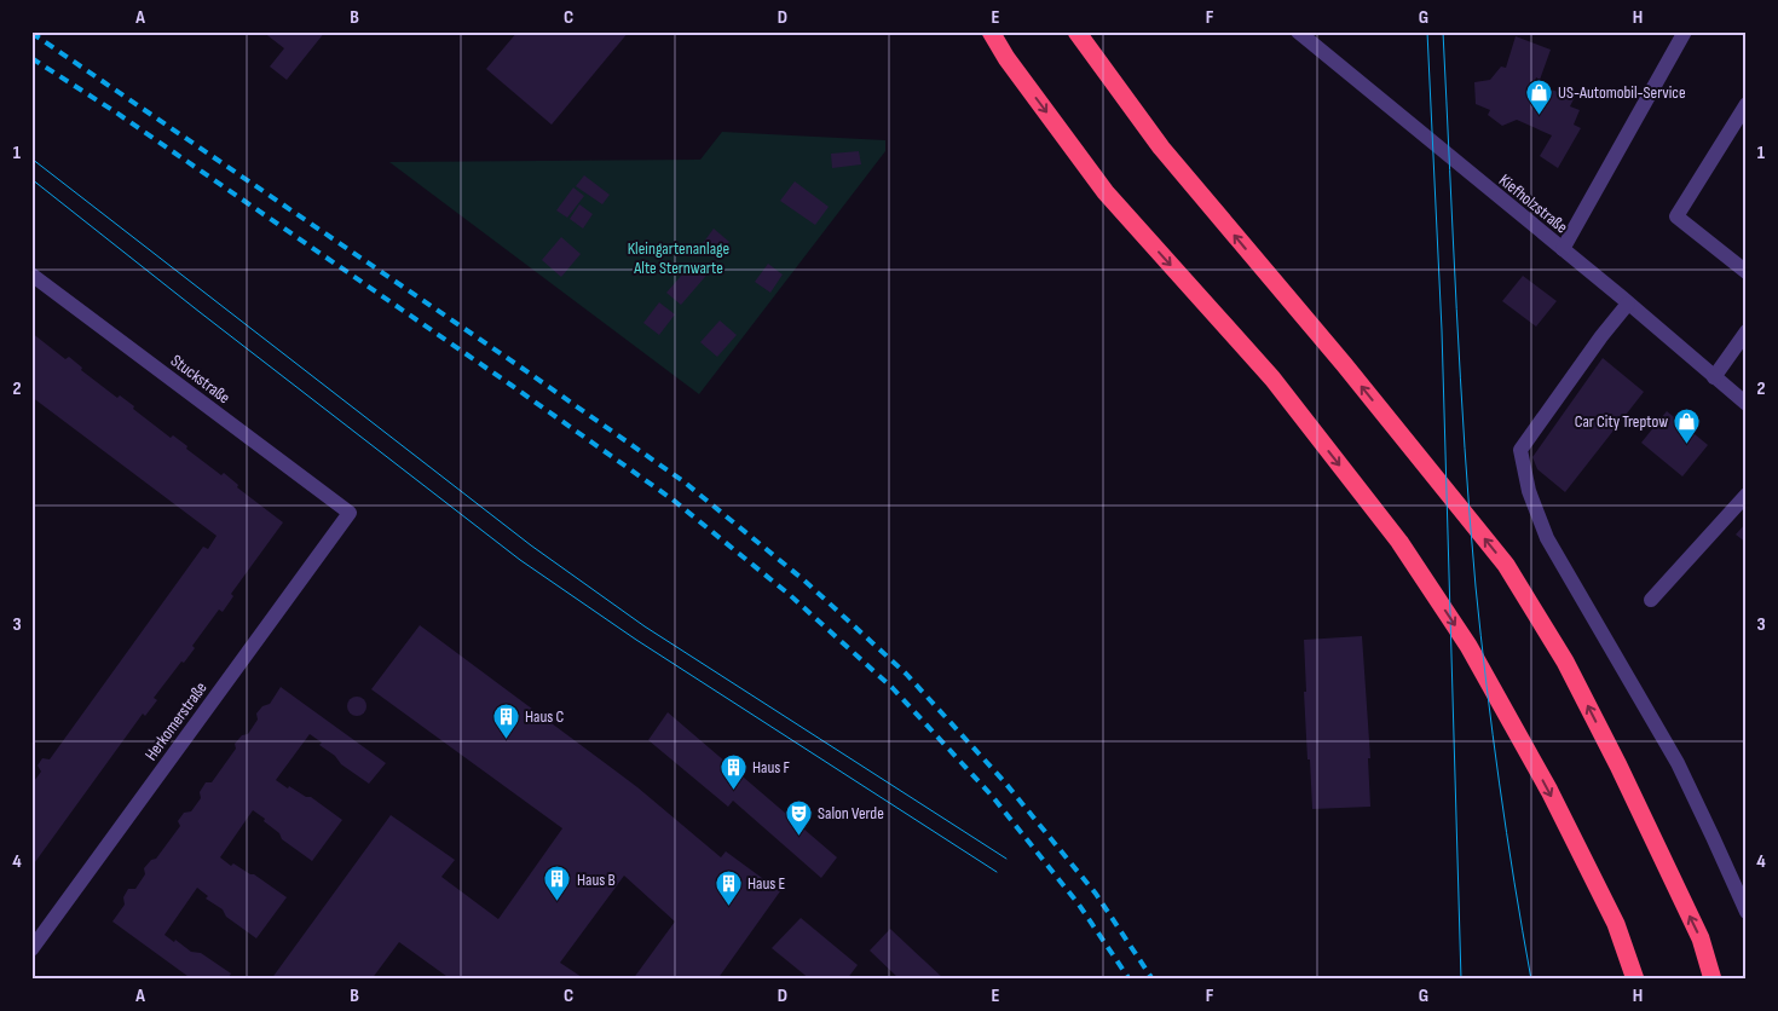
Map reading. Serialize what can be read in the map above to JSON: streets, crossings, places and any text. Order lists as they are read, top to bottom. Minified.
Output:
{"streets":{"street":["Kiefholzstraße","Stuckstraße","Herkomerstraße"]},"crossings":[["Stuckstraße","Herkomerstraße"]],"parks":["Kleingartenanlage Alte Sternwarte"],"places":{"shop":["US-Automobil-Service","Car City Treptow"],"building":["Haus C","Haus F","Haus B","Haus E"],"theatre":["Salon Verde"]},"grid":{"columns":["A","B","C","D","E","F","G","H"],"rows":["1","2","3","4"]}}
